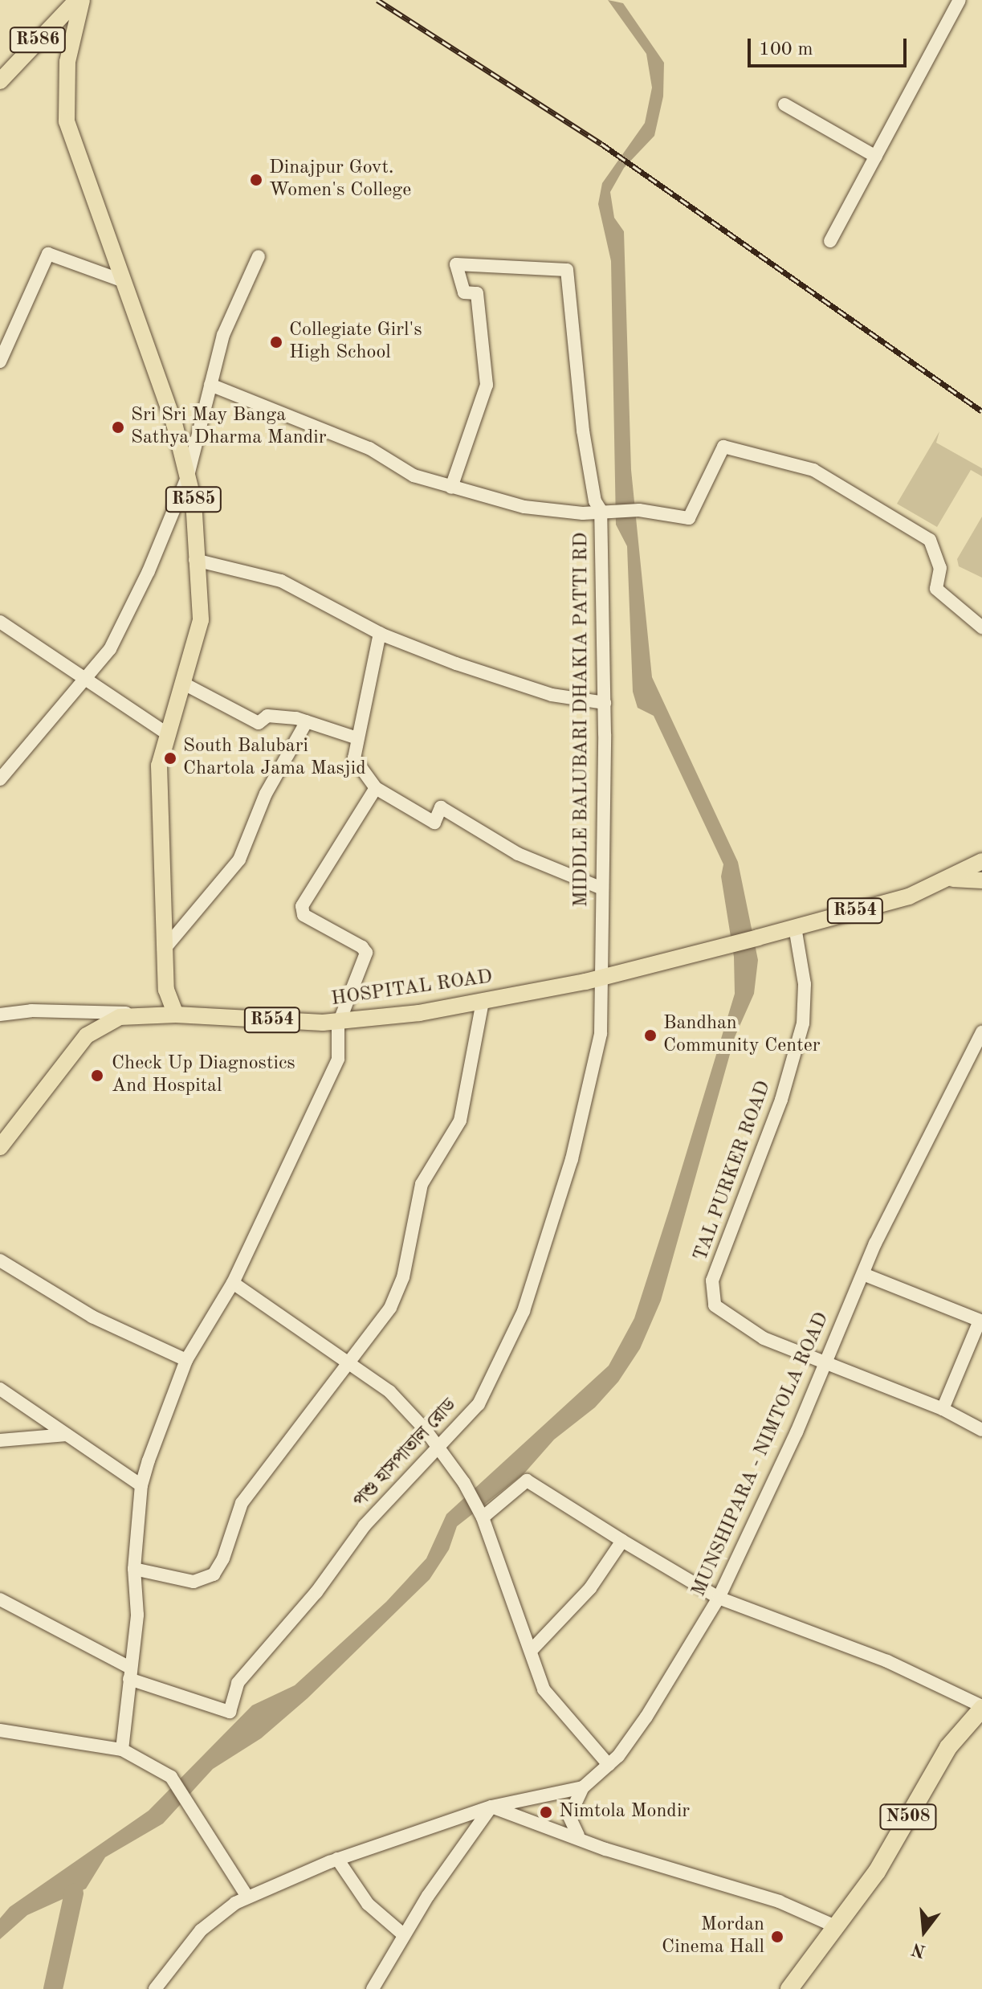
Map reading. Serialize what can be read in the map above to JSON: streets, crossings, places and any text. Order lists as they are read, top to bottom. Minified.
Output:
{"streets":{"highway":["N508"],"main road":["R586","R585","R554","HOSPITAL ROAD"],"street":["MIDDLE BALUBARI DHAKIA PATTI RD","TAL PURKER ROAD","পশু হাসপাতাল রোড","MUNSHIPARA - NIMTOLA ROAD"]},"crossings":[["R586","R585"],["R585","HOSPITAL ROAD"],["MIDDLE BALUBARI DHAKIA PATTI RD","HOSPITAL ROAD"],["MIDDLE BALUBARI DHAKIA PATTI RD","পশু হাসপাতাল রোড"],["R554","HOSPITAL ROAD"],["R554","TAL PURKER ROAD"],["HOSPITAL ROAD","TAL PURKER ROAD"],["HOSPITAL ROAD","পশু হাসপাতাল রোড"],["TAL PURKER ROAD","MUNSHIPARA - NIMTOLA ROAD"]],"places":["Dinajpur Govt. Women's College","Collegiate Girl's High School","Sri Sri May Banga Sathya Dharma Mandir","South Balubari Chartola Jama Masjid","Bandhan Community Center","Check Up Diagnostics And Hospital","Nimtola Mondir","Mordan Cinema Hall"],"scale_bar":"100 m","north":"bottom"}
